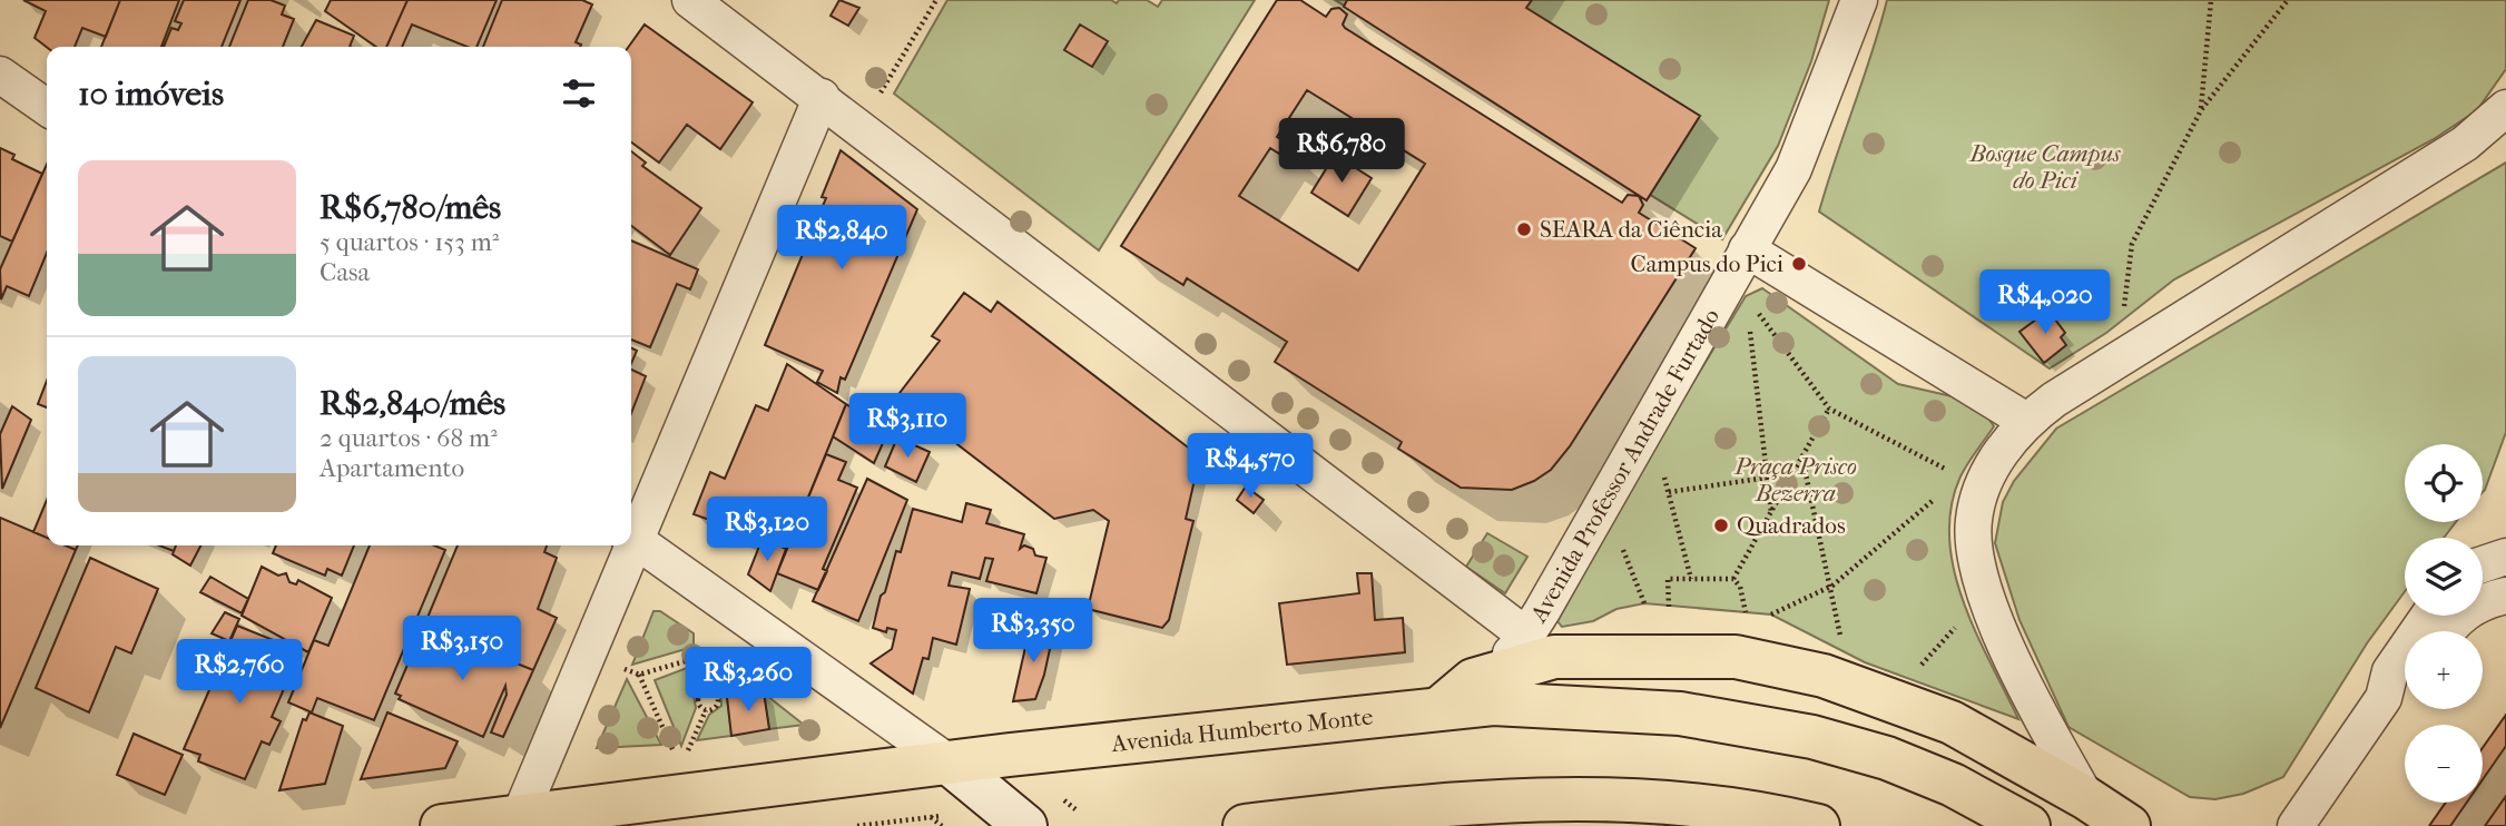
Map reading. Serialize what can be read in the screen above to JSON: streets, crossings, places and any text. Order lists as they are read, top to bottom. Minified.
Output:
{"streets":{"main road":["Avenida Humberto Monte"],"street":["Avenida Professor Andrade Furtado"]},"parks":["Bosque Campus do Pici","Praça Prisco Bezerra"],"places":["SEARA da Ciência","Campus do Pici","Quadrados"],"page":{"heading":"10 imóveis","price":["R$6,780","R$2,840","R$4,020","R$3,110","R$4,570","R$3,120","R$3,350","R$3,150","R$2,760","R$3,260"],"list":[{"name":"R$6,780/mês","note":"5 quartos · 153 m² · Casa"},{"name":"R$2,840/mês","note":"2 quartos · 68 m² · Apartamento"}],"map_buttons":["+","−"]}}
